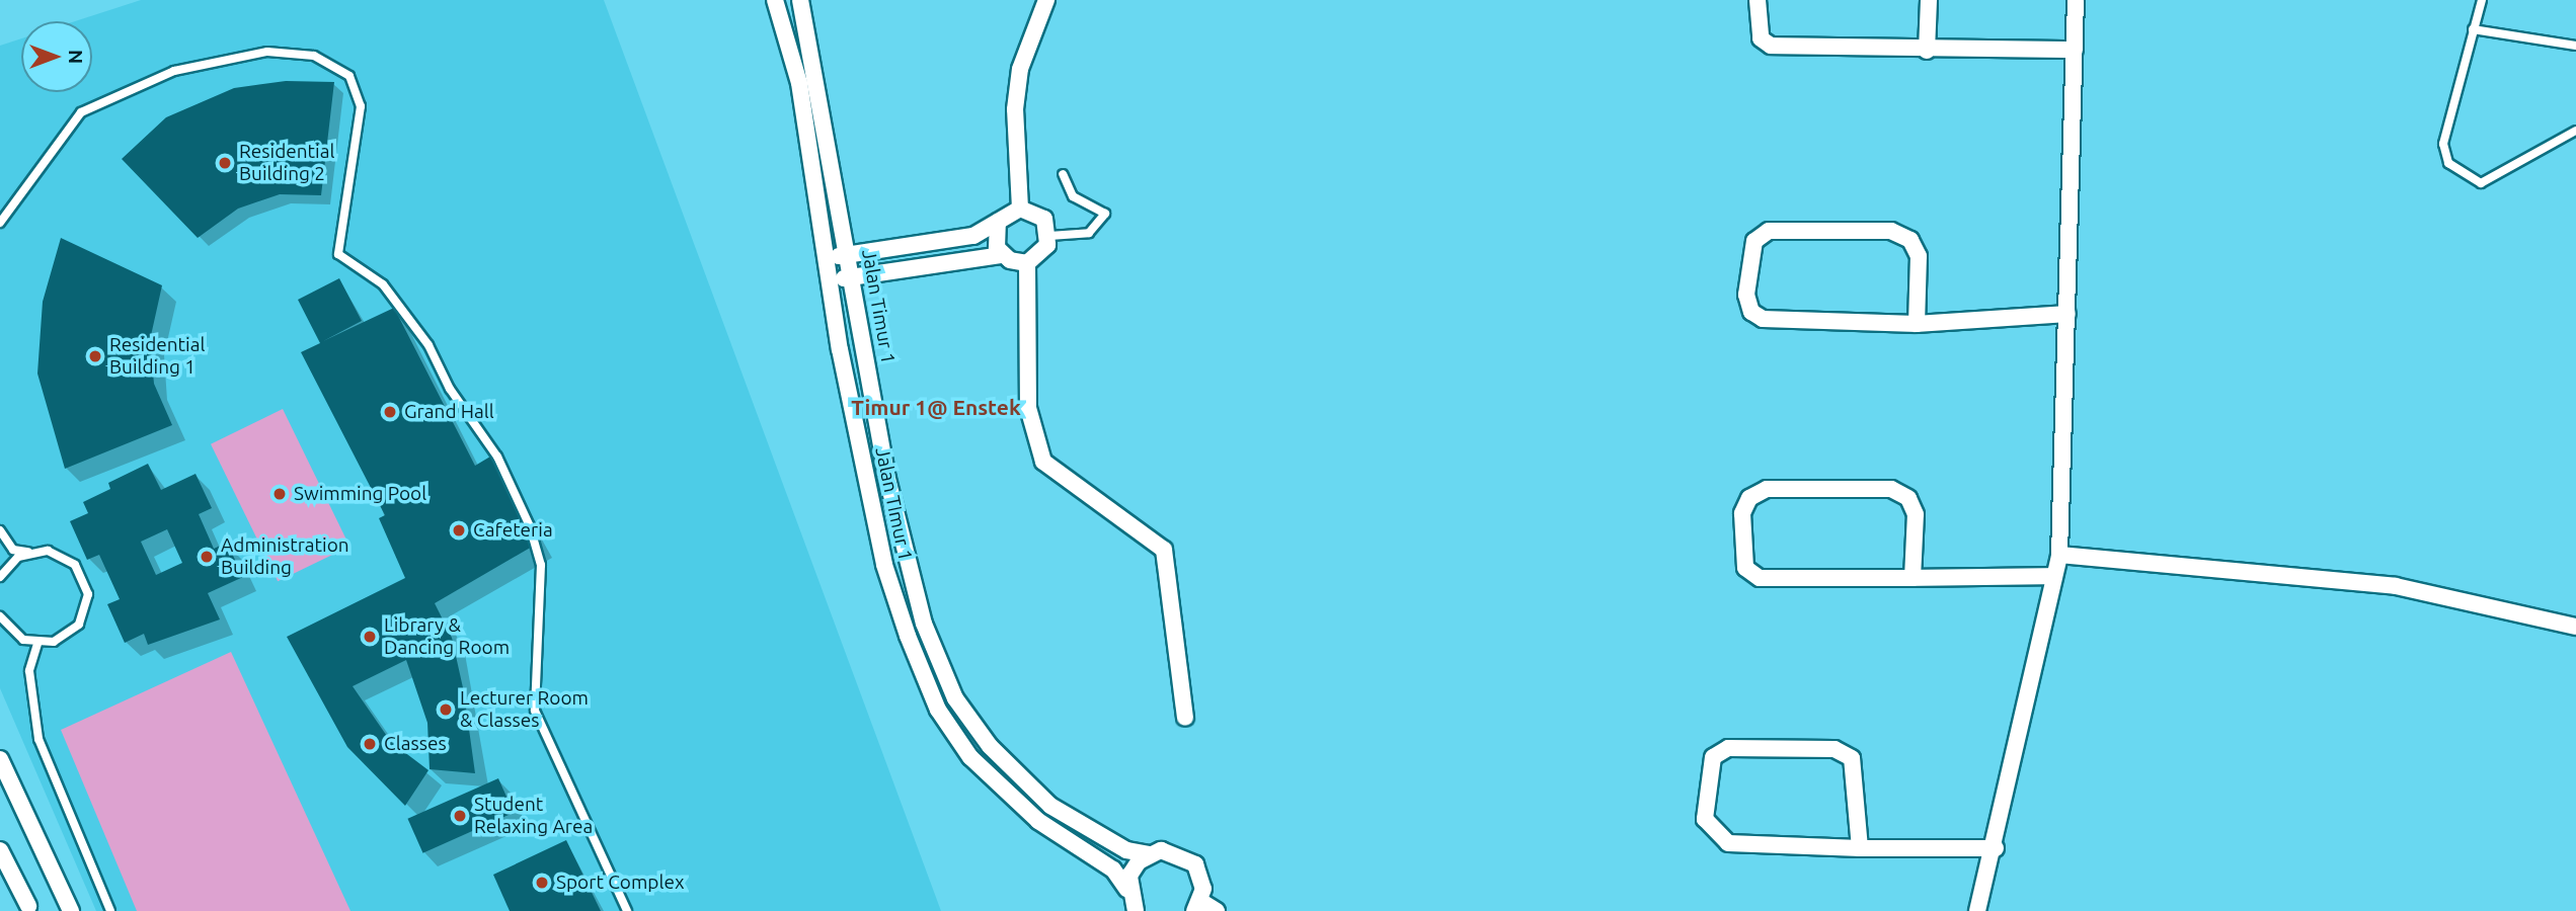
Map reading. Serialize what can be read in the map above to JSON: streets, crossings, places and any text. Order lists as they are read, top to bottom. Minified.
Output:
{"streets":{"street":["Jalan Timur 1","Jalan TImur 1"]},"districts":["Timur 1@ Enstek"],"places":["Residential Building 2","Residential Building 1","Grand Hall","Swimming Pool","Cafeteria","Administration Building","Library & Dancing Room","Lecturer Room & Classes","Classes","Student Relaxing Area","Sport Complex"],"north":"right"}
